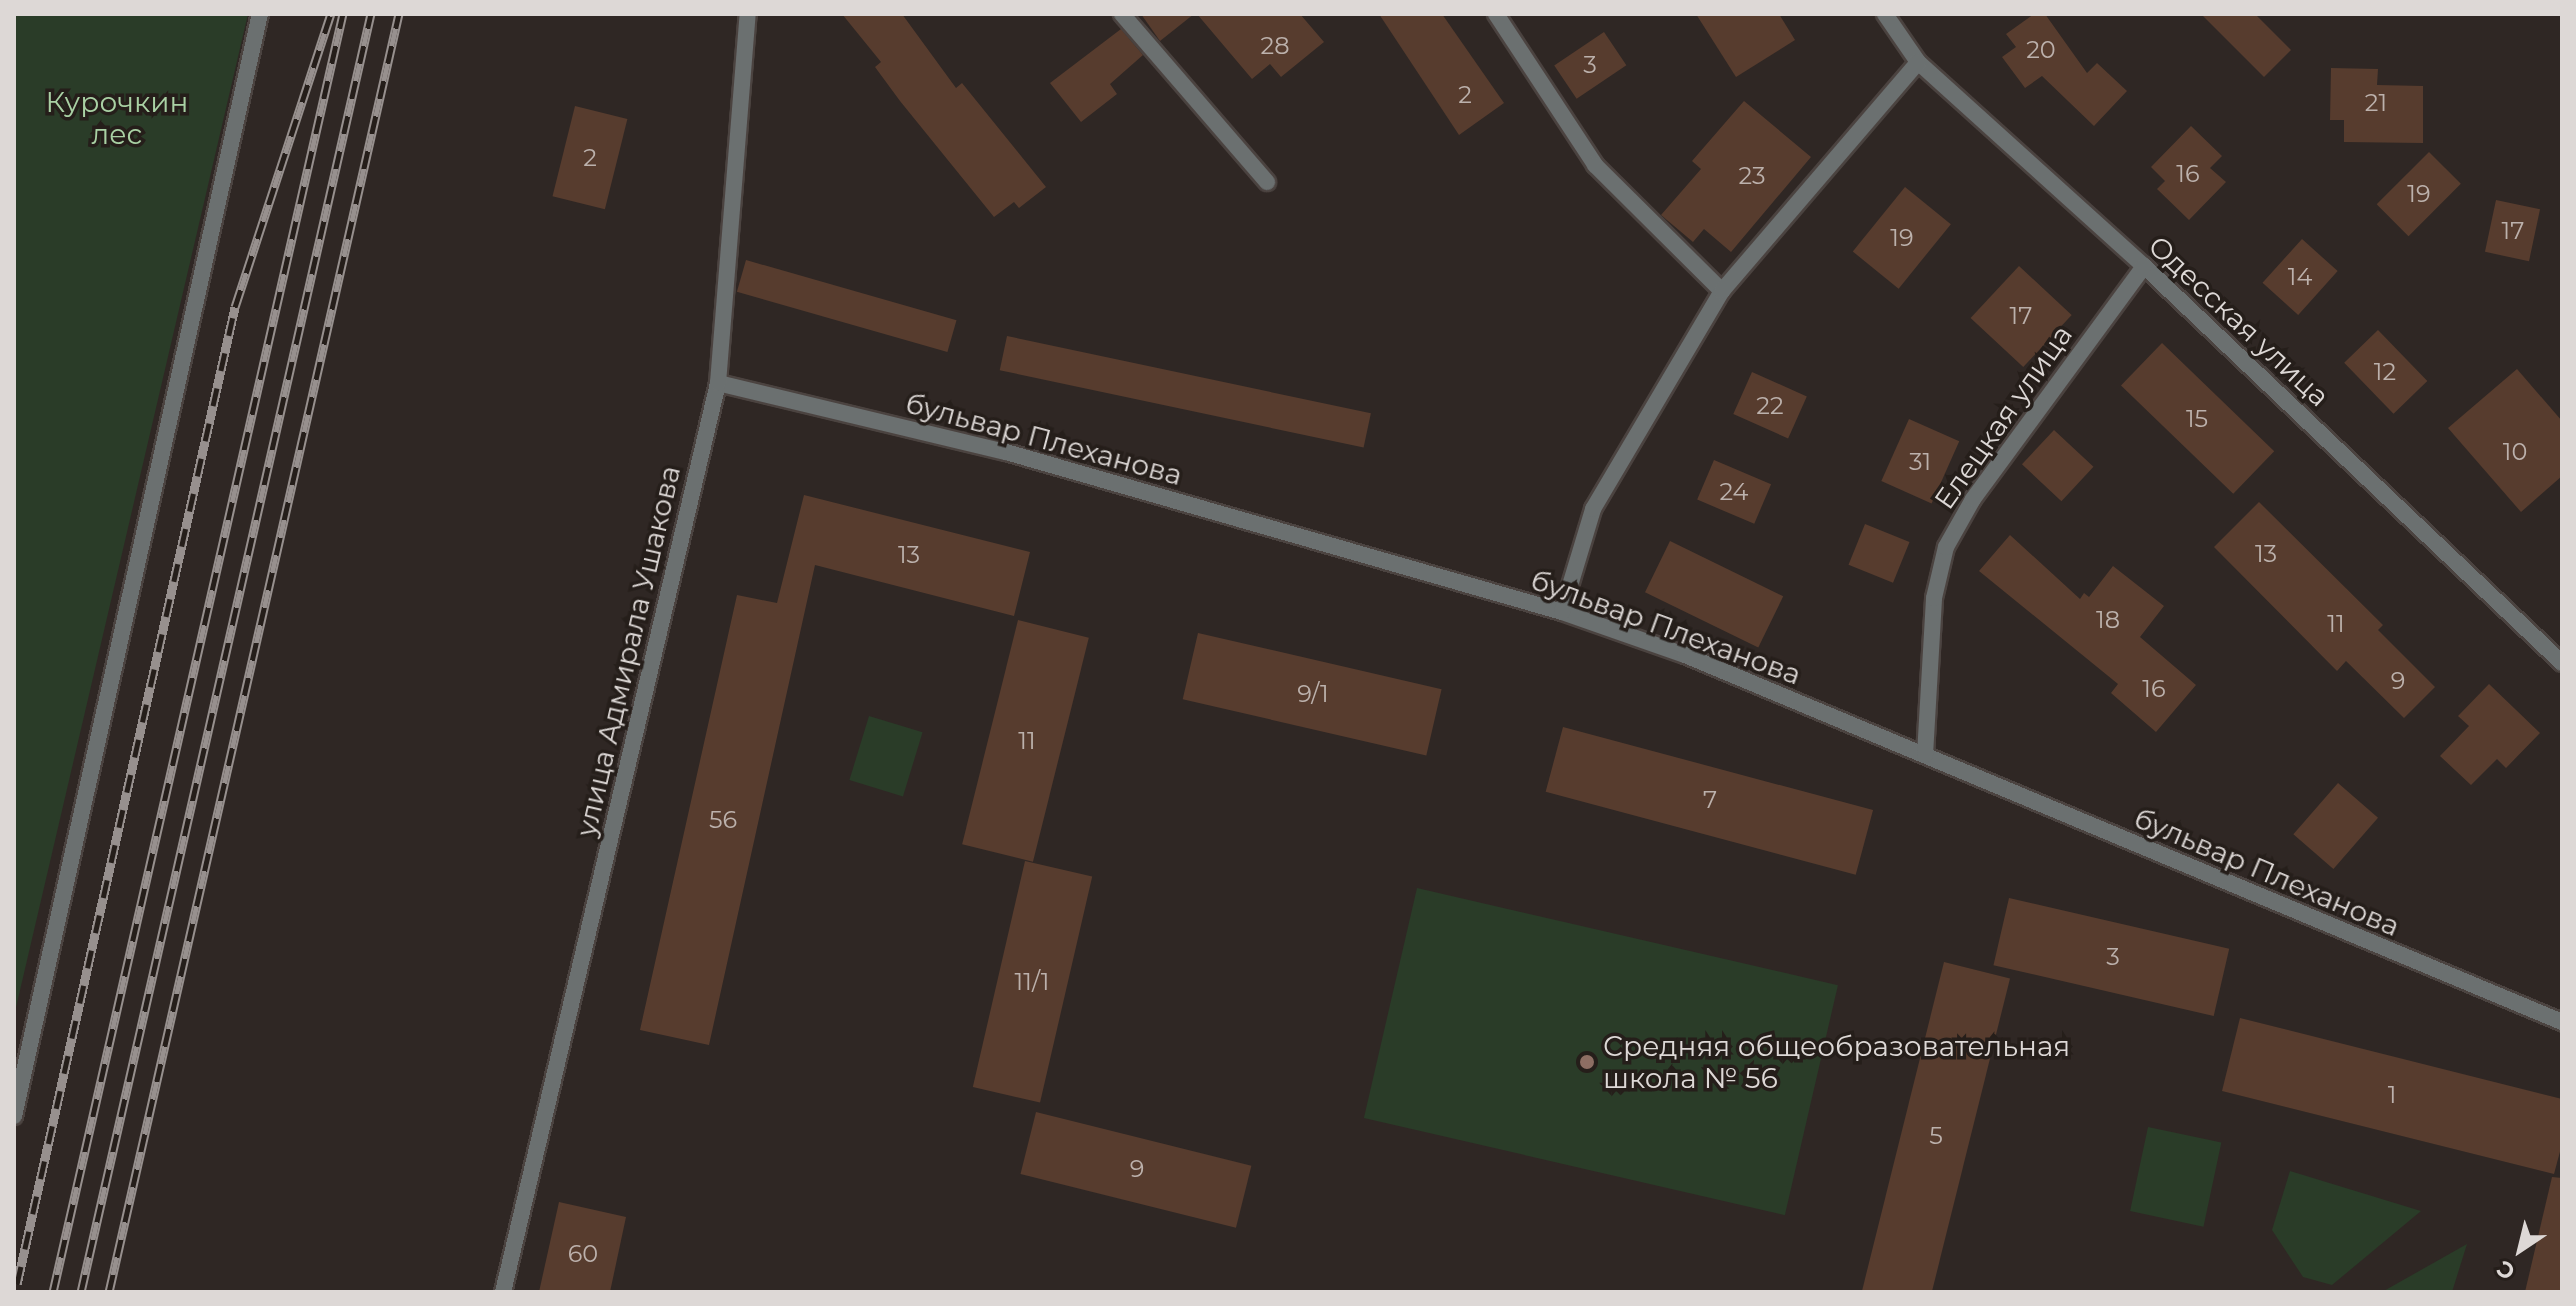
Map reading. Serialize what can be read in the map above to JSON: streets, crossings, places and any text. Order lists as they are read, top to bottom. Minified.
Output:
{"streets":{"street":["Одесская улица","Елецкая улица","бульвар Плеханова","улица Адмирала Ушакова"]},"crossings":[["Одесская улица","Елецкая улица"],["Елецкая улица","бульвар Плеханова"],["бульвар Плеханова","улица Адмирала Ушакова"]],"parks":["Курочкин лес"],"places":["Средняя общеобразовательная школа № 56"],"house_numbers":["28","20","3","2","21","2","16","23","19","17","19","14","17","12","22","15","10","31","24","13","13","18","11","9","16","9/1","11","7","56","3","11/1","1","5","9","60"],"north":"bottom left"}
